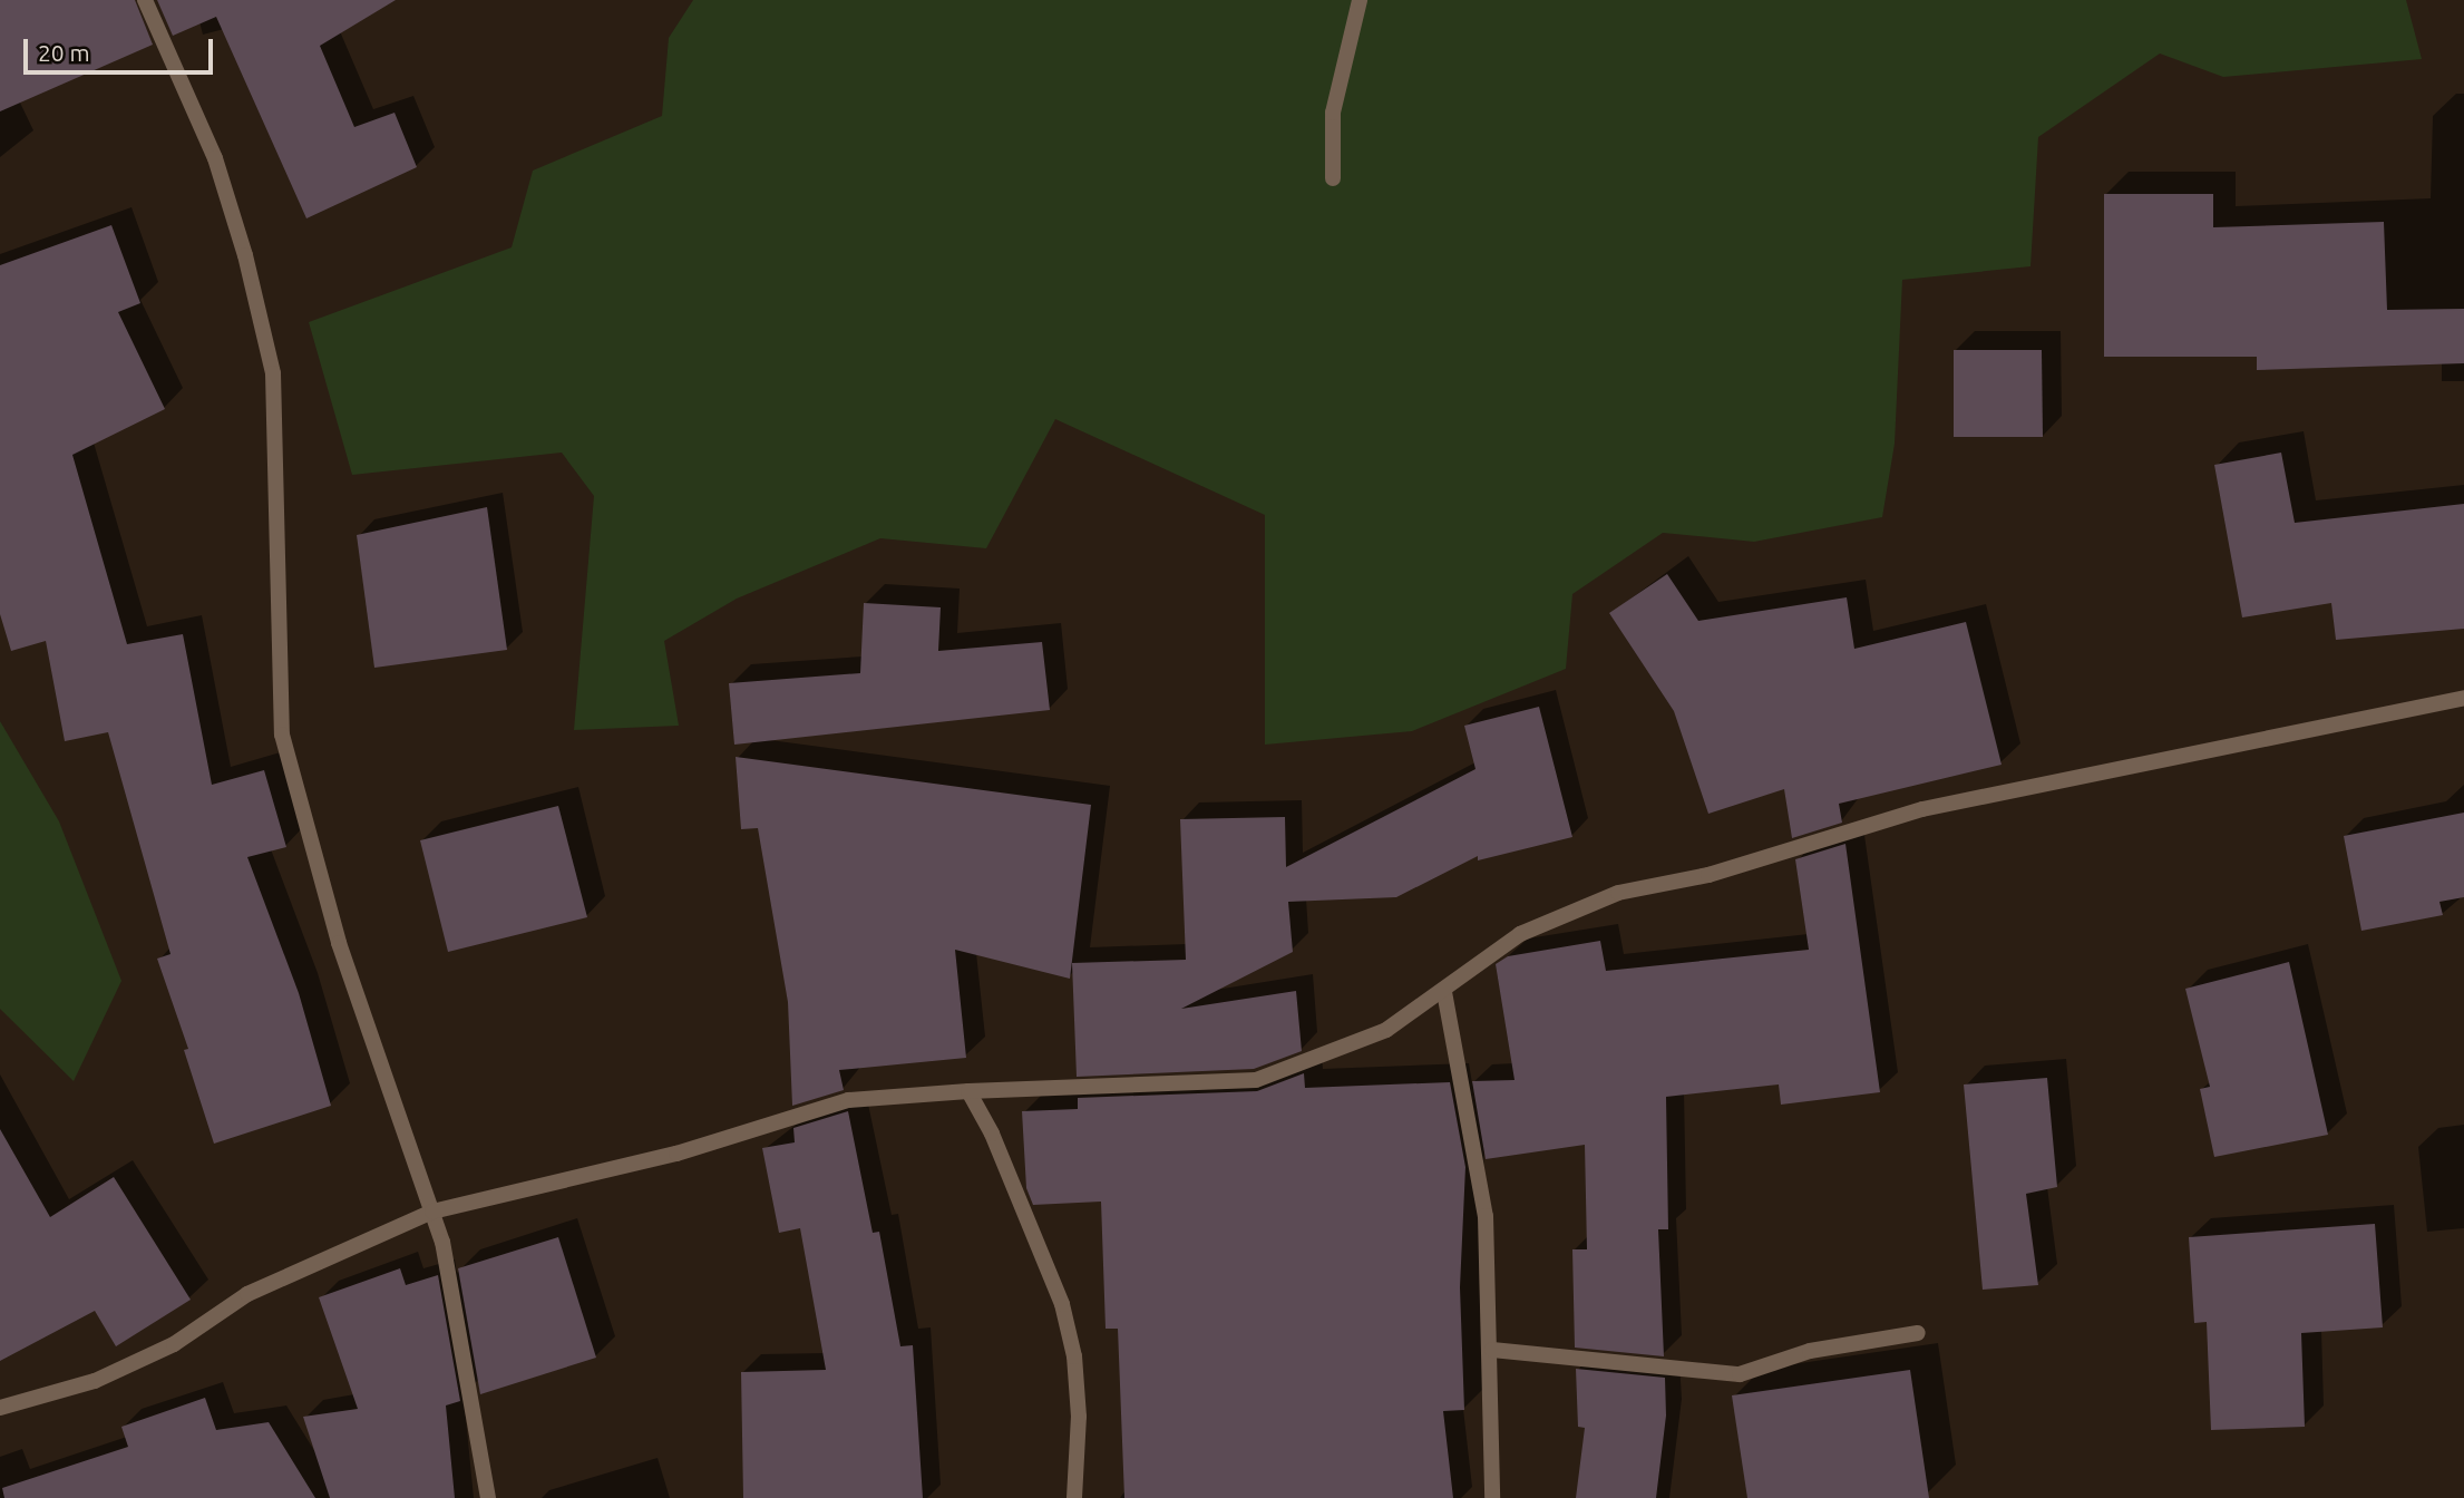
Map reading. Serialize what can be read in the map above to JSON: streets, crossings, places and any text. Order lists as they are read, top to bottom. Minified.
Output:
{"scale_bar":"20 m"}
